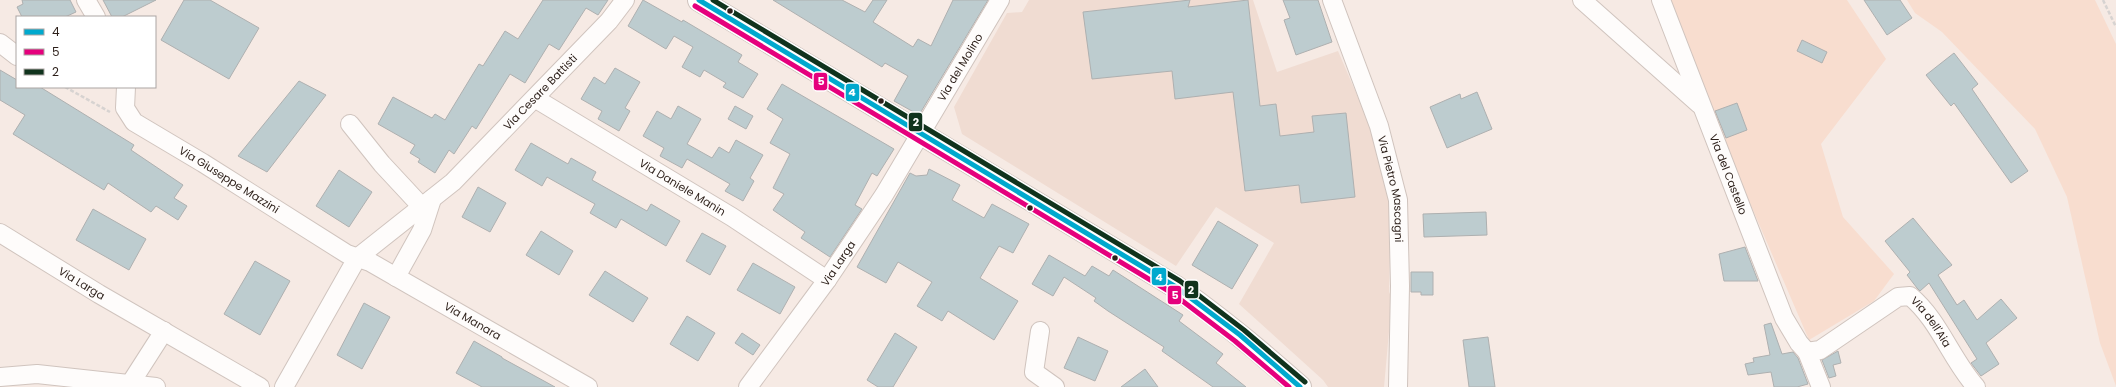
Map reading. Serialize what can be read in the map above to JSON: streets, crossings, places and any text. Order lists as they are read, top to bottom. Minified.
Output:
{"streets":{"street":["Via del Molino","Via Cesare Battisti","Via del Castello","Via Giuseppe Mazzini","Via Daniele Manin","Via Pietro Mascagni","Via Larga","Via Manara","Via dell'Aia"]},"crossings":[["Via del Molino","Via Larga"],["Via Cesare Battisti","Via Giuseppe Mazzini"],["Via Cesare Battisti","Via Daniele Manin"],["Via Cesare Battisti","Via Manara"],["Via del Castello","Via dell'Aia"],["Via Giuseppe Mazzini","Via Manara"],["Via Daniele Manin","Via Larga"]],"lines":["transit line 4","transit line 2","transit line 5"],"legend":["4","5","2"]}
